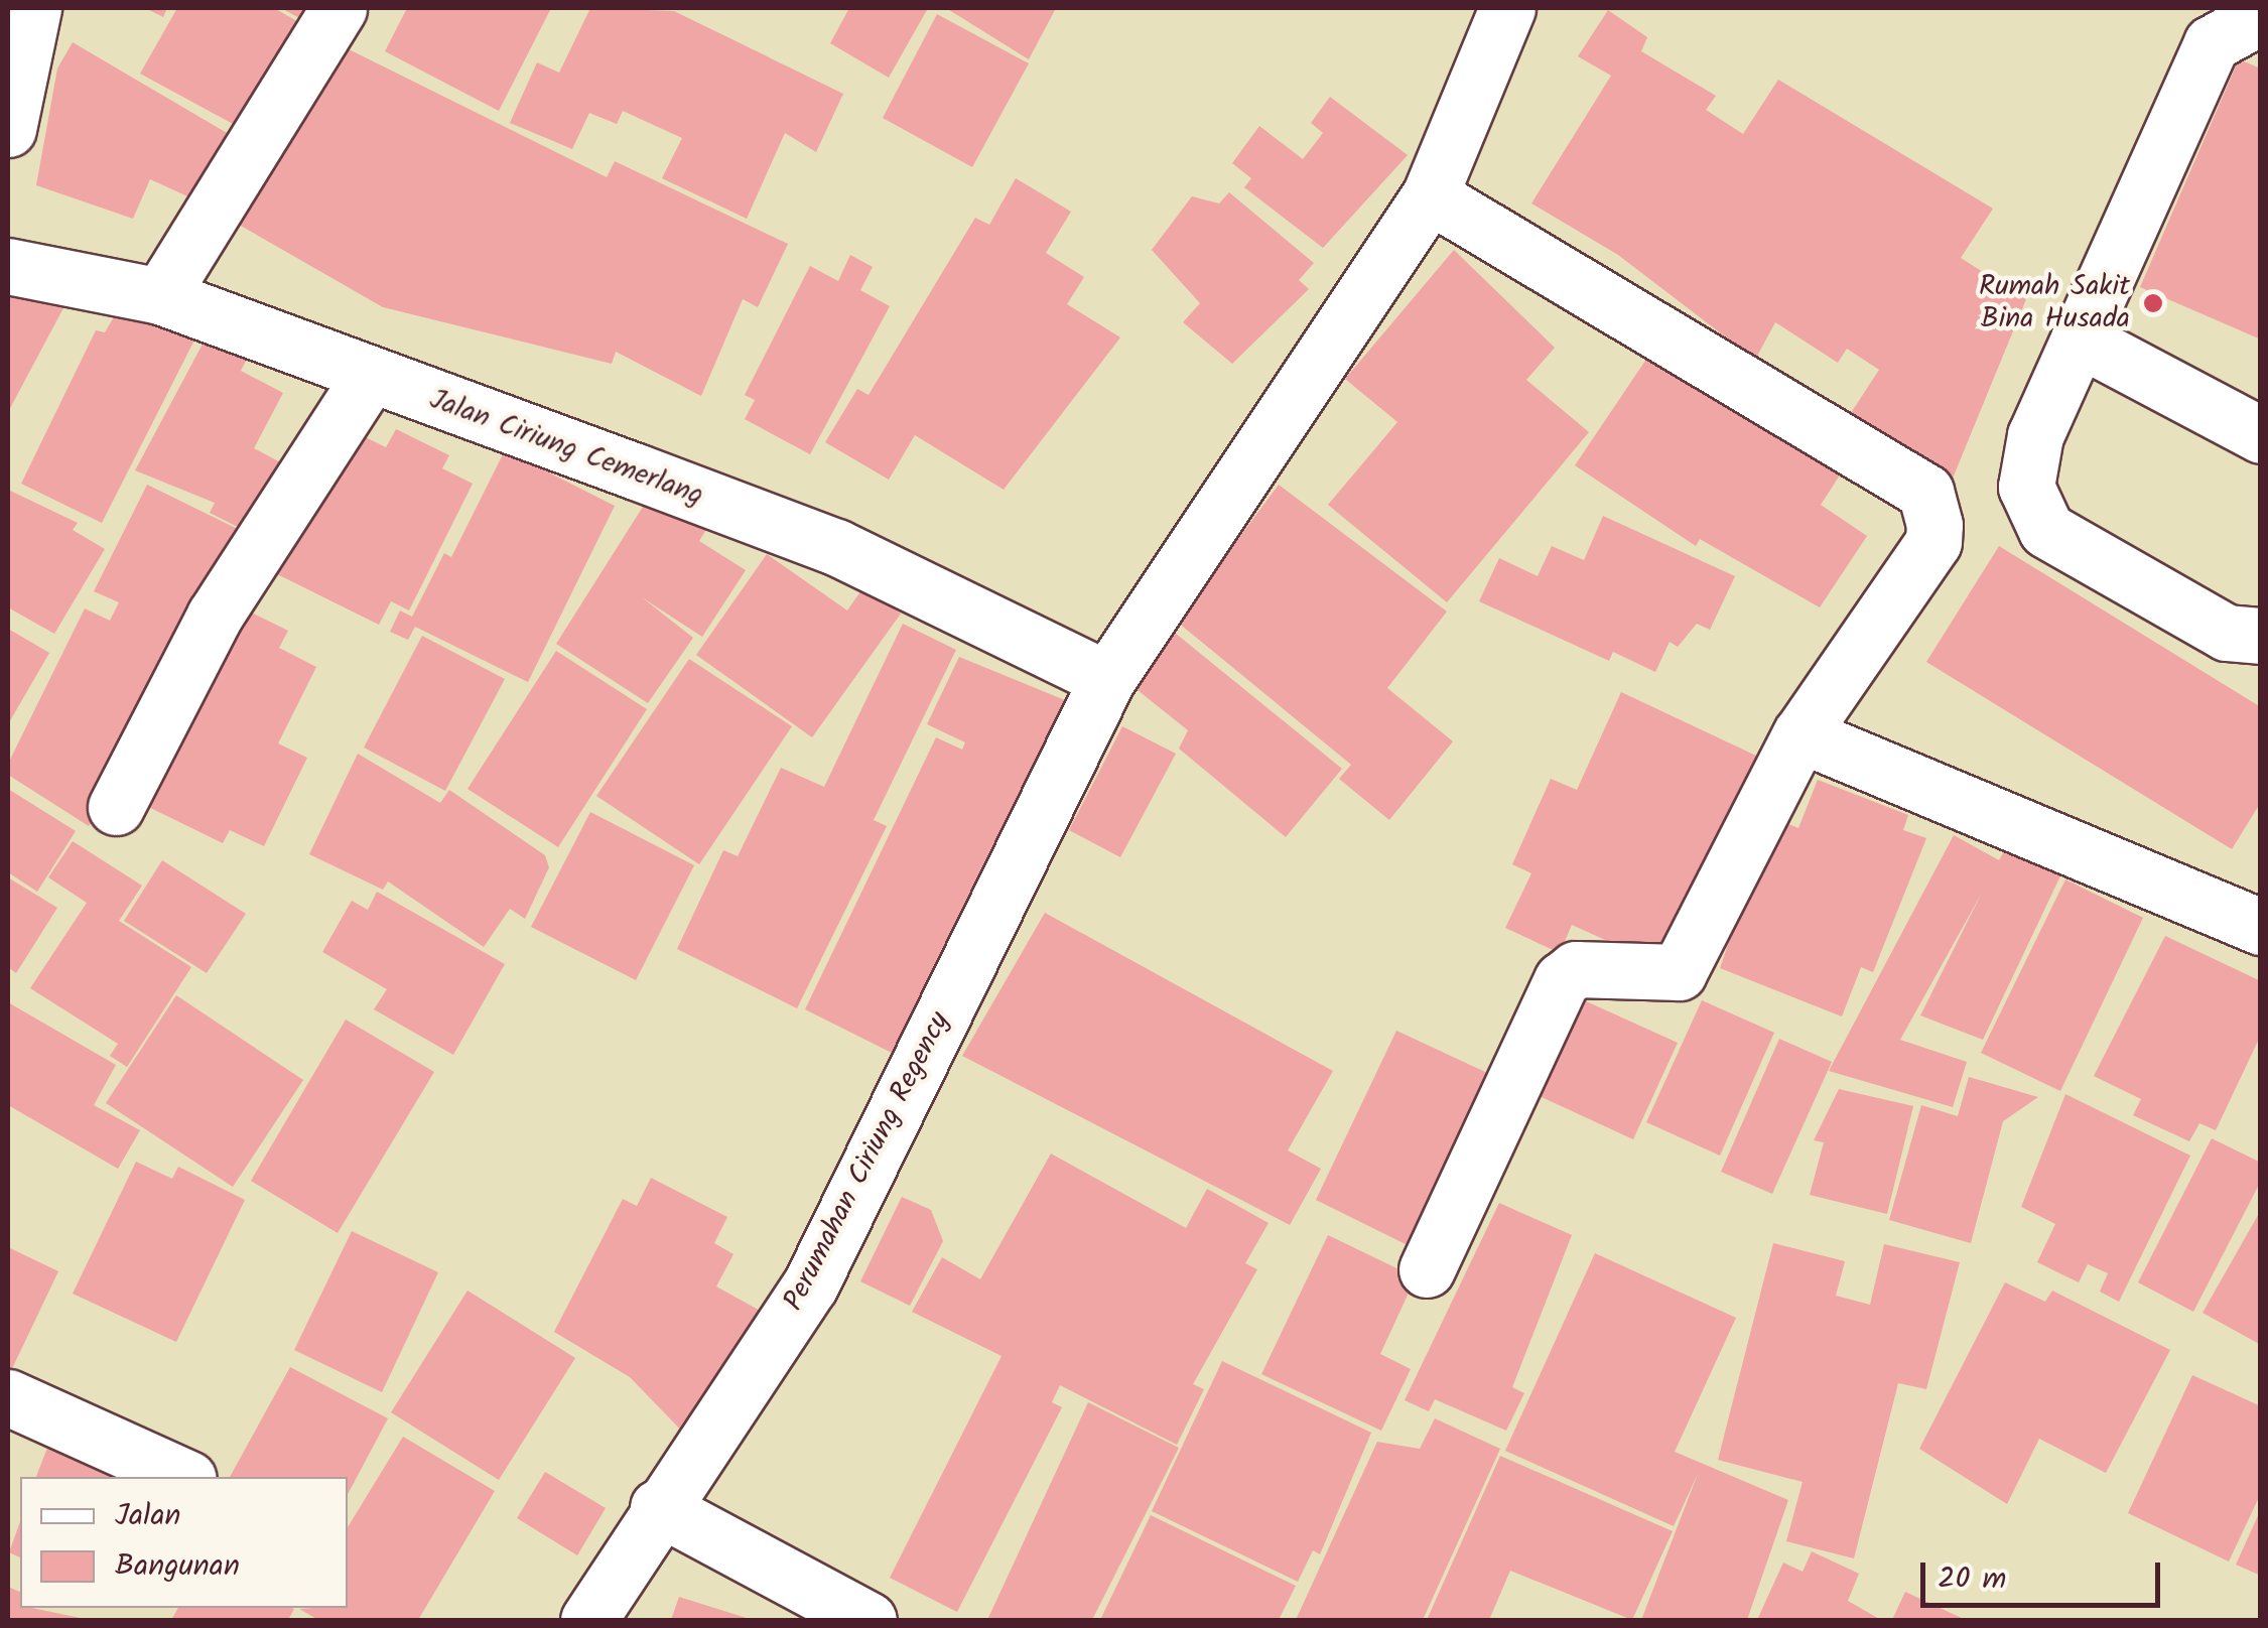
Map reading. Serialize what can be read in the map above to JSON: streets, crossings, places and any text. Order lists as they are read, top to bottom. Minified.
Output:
{"streets":{"street":["Jalan Ciriung Cemerlang","Perumahan Ciriung Regency"]},"crossings":[["Jalan Ciriung Cemerlang","Perumahan Ciriung Regency"]],"places":["Rumah Sakit Bina Husada"],"legend":["Jalan","Bangunan"],"scale_bar":"20 m"}
